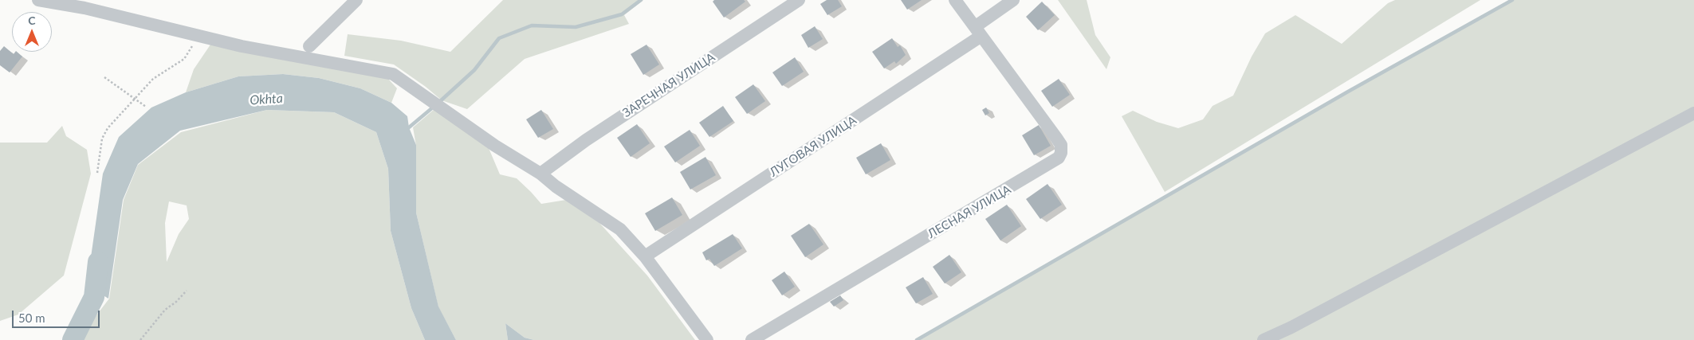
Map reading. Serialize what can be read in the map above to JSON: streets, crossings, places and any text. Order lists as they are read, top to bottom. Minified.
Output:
{"streets":{"street":["ЗАРЕЧНАЯ УЛИЦА","ЛУГОВАЯ УЛИЦА","ЛЕСНАЯ УЛИЦА"]},"crossings":[["ЛУГОВАЯ УЛИЦА","ЛЕСНАЯ УЛИЦА"]],"water":["Okhta"],"scale_bar":"50 m","north":"top"}
